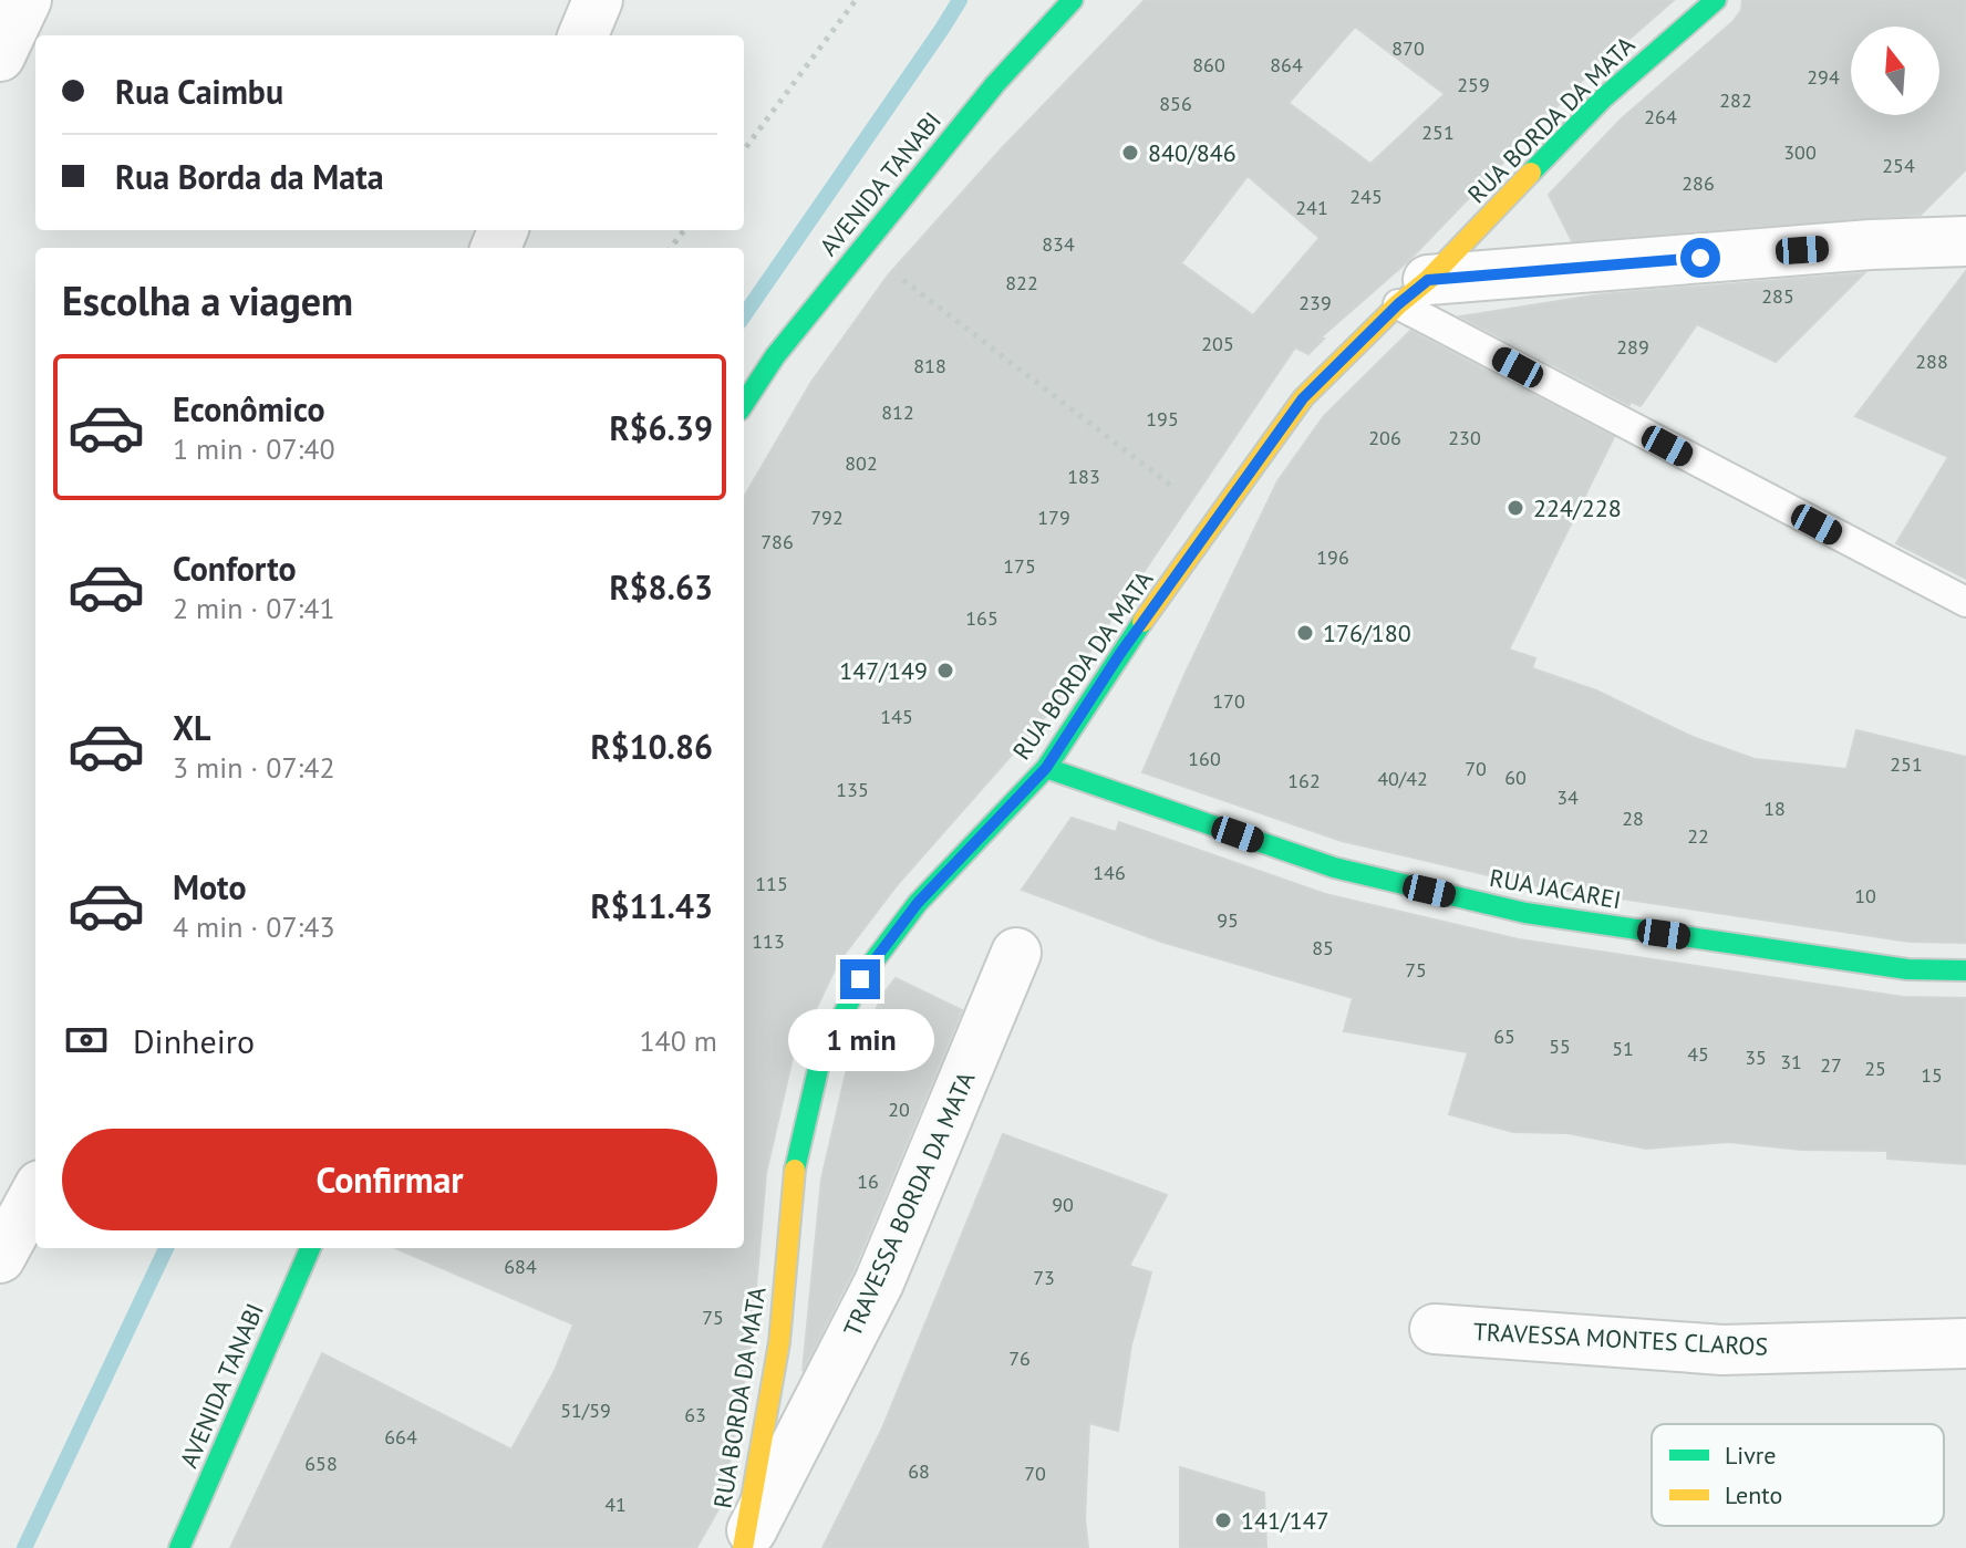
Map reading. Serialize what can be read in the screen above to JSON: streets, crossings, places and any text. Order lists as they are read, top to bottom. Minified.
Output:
{"streets":{"street":["RUA BORDA DA MATA","AVENIDA TANABI","RUA JACAREI","TRAVESSA BORDA DA MATA","TRAVESSA MONTES CLAROS"]},"crossings":[["RUA BORDA DA MATA","RUA JACAREI"],["RUA BORDA DA MATA","TRAVESSA BORDA DA MATA"]],"places":["840/846","224/228","176/180","147/149","141/147"],"house_numbers":["870","860","864","294","259","282","856","264","251","300","254","286","245","241","834","822","285","239","205","289","288","818","812","195","206","230","802","183","792","179","786","196","175","165","170","145","160","251","70","60","40/42","162","135","34","18","28","22","146","115","10","95","113","85","75","65","55","51","45","35","31","27","25","15","20","16","90","684","73","75","76","51/59","63","664","658","68","70","41"],"legend":["Livre","Lento"],"north":"top","page":{"banner":["Rua Caimbu","Rua Borda da Mata"],"heading":"Escolha a viagem","list":[{"name":"Econômico","note":"1 min · 07:40","value":"R$6.39"},{"name":"Conforto","note":"2 min · 07:41","value":"R$8.63"},{"name":"XL","note":"3 min · 07:42","value":"R$10.86"},{"name":"Moto","note":"4 min · 07:43","value":"R$11.43"}],"pay":["Dinheiro","140 m"],"bubble":"1 min","buttons":"Confirmar"}}
